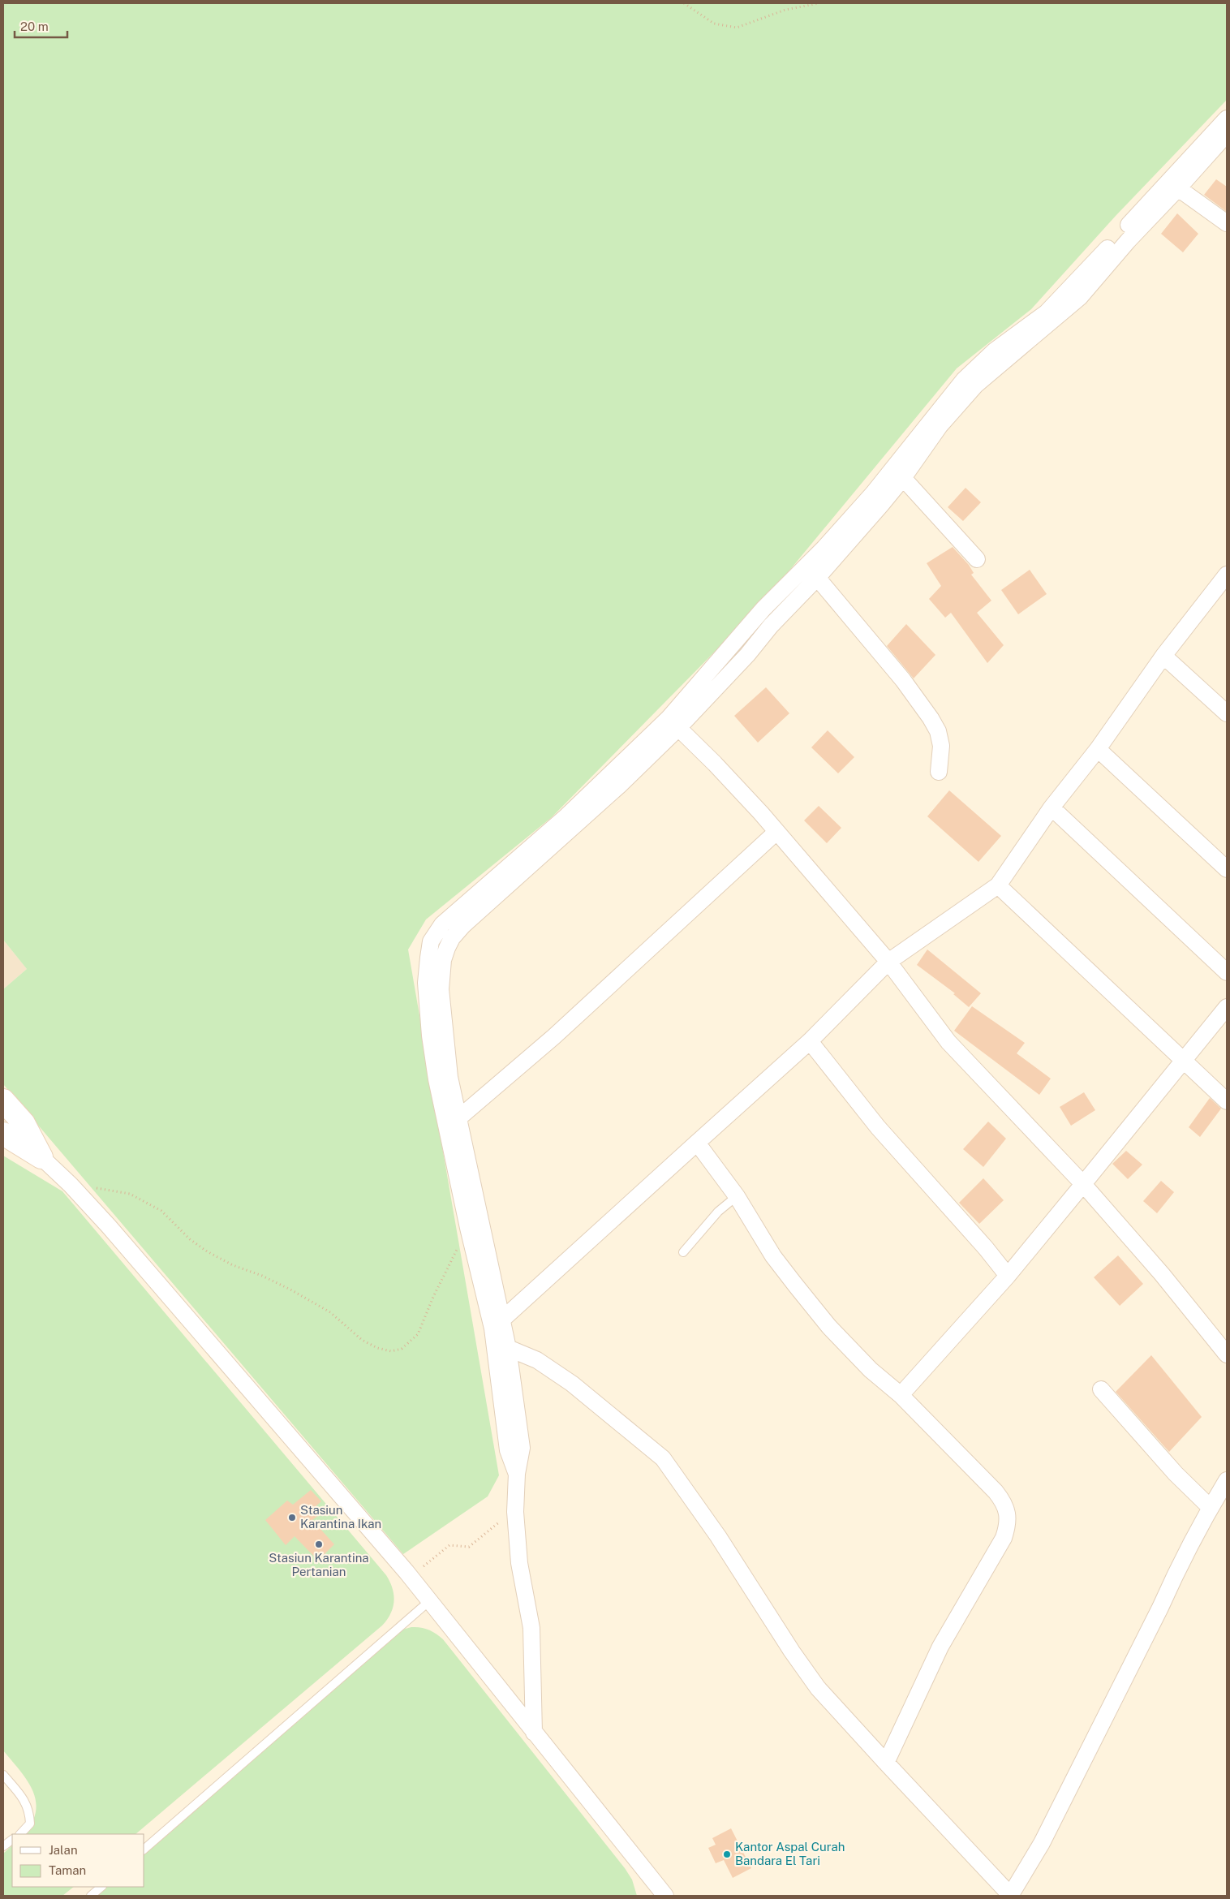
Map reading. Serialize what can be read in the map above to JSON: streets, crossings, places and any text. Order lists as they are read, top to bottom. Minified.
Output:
{"places":["Stasiun Karantina Ikan","Stasiun Karantina Pertanian","Kantor Aspal Curah Bandara El Tari"],"legend":["Jalan","Taman"],"scale_bar":"20 m"}
